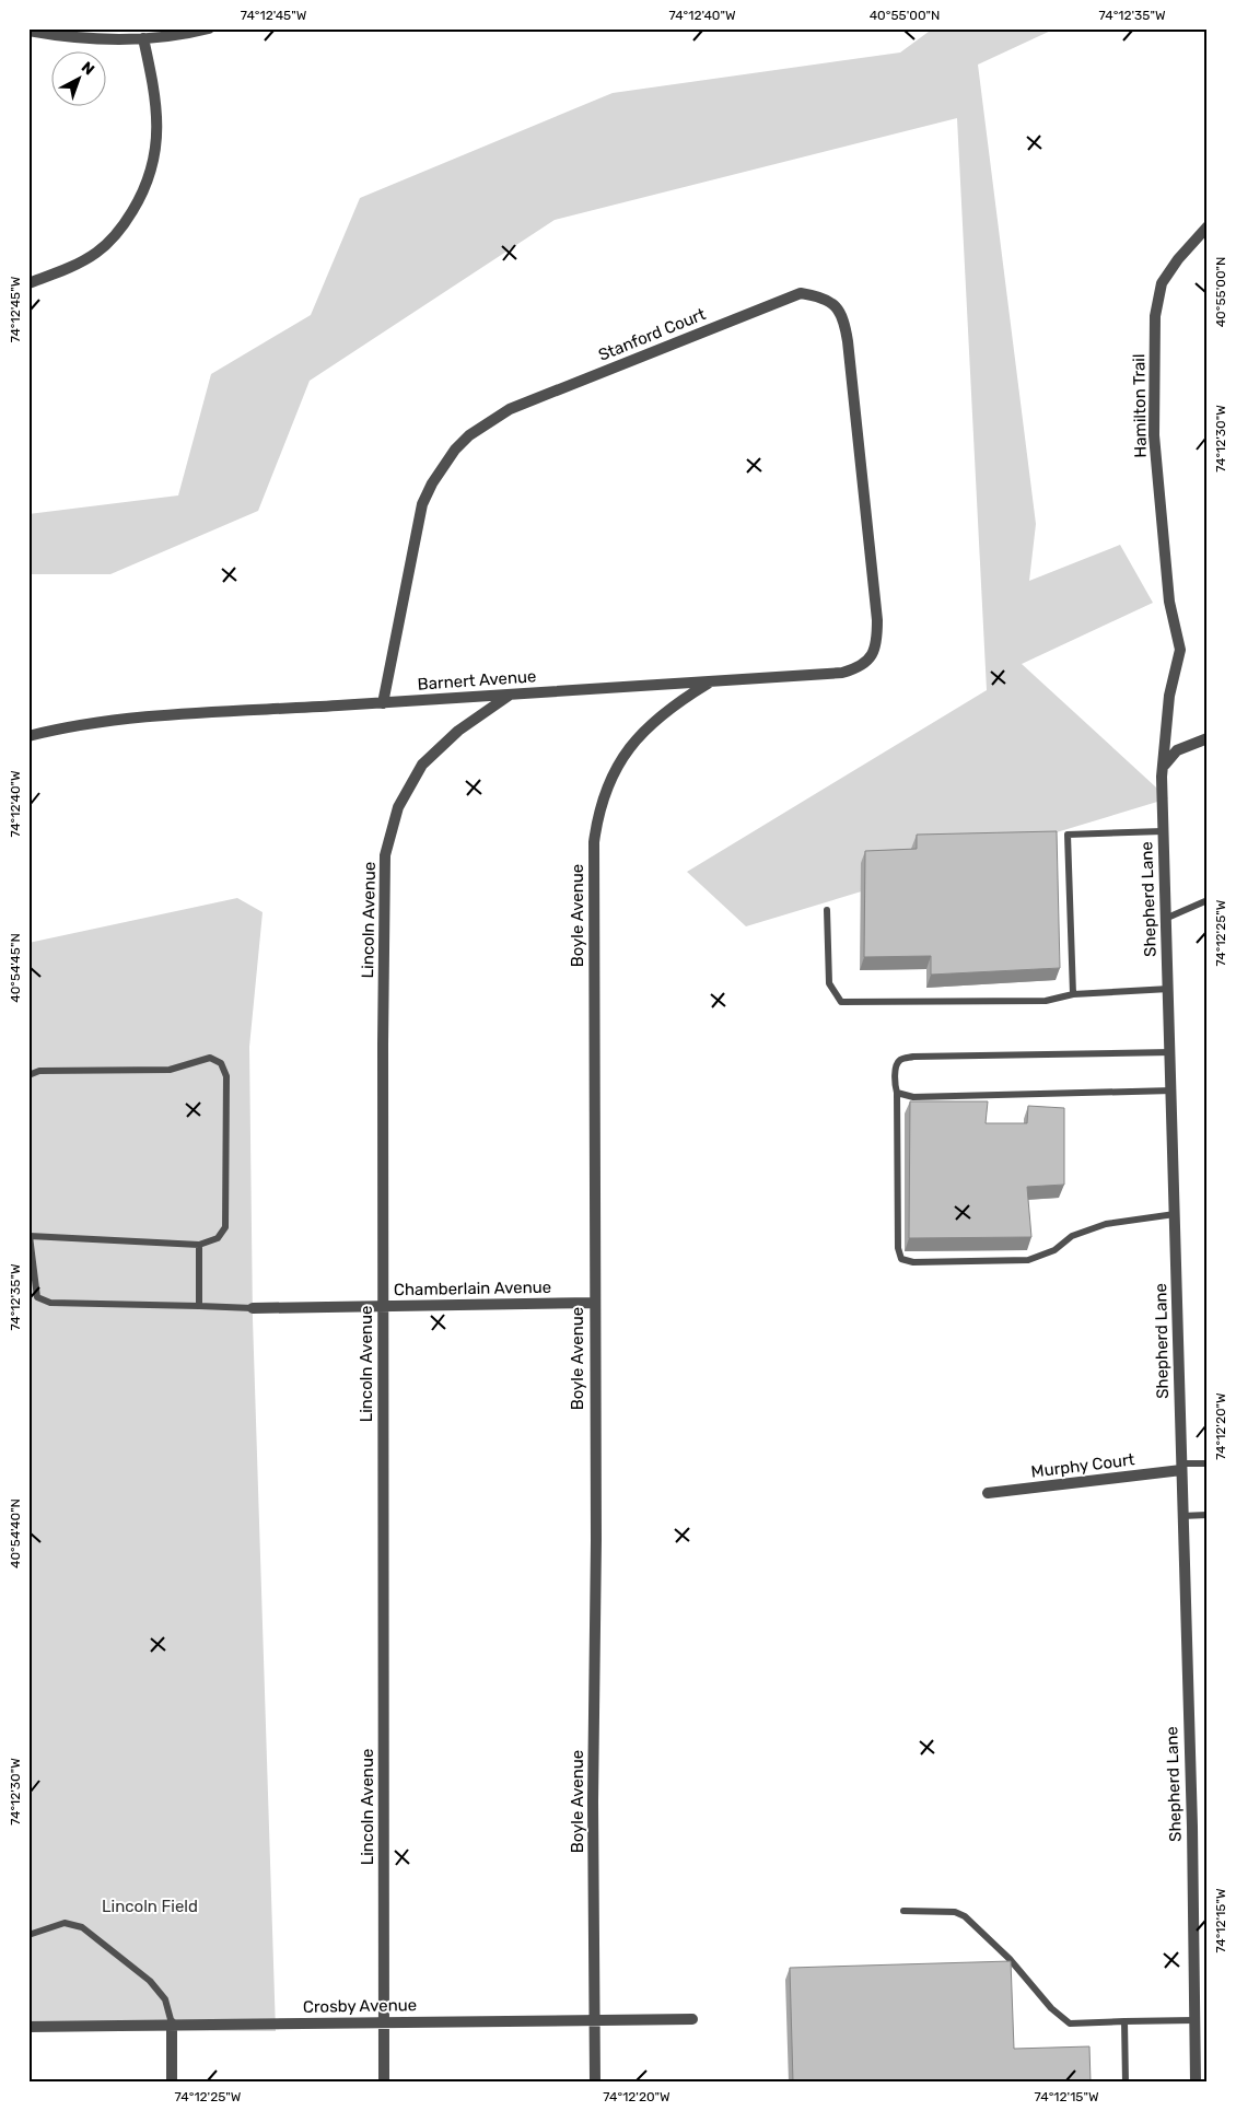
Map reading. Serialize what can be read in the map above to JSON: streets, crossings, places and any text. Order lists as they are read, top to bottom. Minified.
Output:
{"streets":{"street":["Stanford Court","Hamilton Trail","Barnert Avenue","Shepherd Lane","Boyle Avenue","Lincoln Avenue","Chamberlain Avenue","Murphy Court","Crosby Avenue"]},"crossings":[["Stanford Court","Barnert Avenue"],["Hamilton Trail","Shepherd Lane"],["Barnert Avenue","Boyle Avenue"],["Barnert Avenue","Lincoln Avenue"],["Shepherd Lane","Murphy Court"],["Boyle Avenue","Chamberlain Avenue"],["Boyle Avenue","Crosby Avenue"],["Lincoln Avenue","Chamberlain Avenue"],["Lincoln Avenue","Crosby Avenue"]],"parks":["Lincoln Field"],"north":"top right","coordinates":["74°12'45\"W","74°12'40\"W","40°55'00\"N","74°12'35\"W","74°12'30\"W","74°12'25\"W","40°54'45\"N","74°12'20\"W","40°54'40\"N","74°12'15\"W"]}
